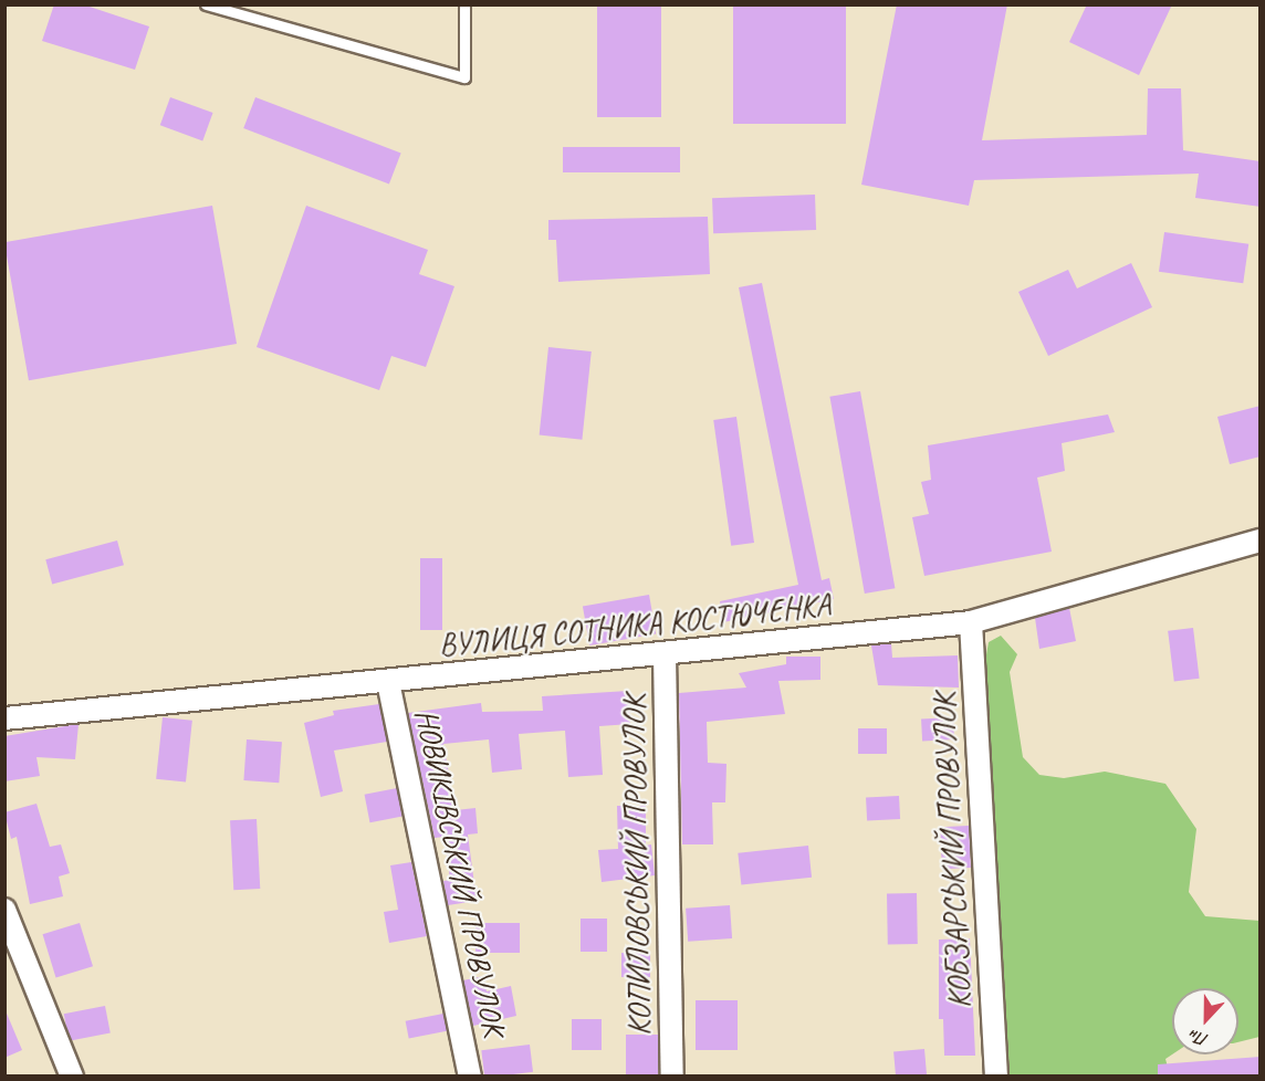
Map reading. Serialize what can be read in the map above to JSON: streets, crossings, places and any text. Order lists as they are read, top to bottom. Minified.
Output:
{"streets":{"street":["ВУЛИЦЯ СОТНИКА КОСТЮЧЕНКА","КОБЗАРСЬКИЙ ПРОВУЛОК","КОПИЛОВСЬКИЙ ПРОВУЛОК","НОВИКІВСЬКИЙ ПРОВУЛОК"]},"crossings":[["ВУЛИЦЯ СОТНИКА КОСТЮЧЕНКА","КОБЗАРСЬКИЙ ПРОВУЛОК"],["ВУЛИЦЯ СОТНИКА КОСТЮЧЕНКА","КОПИЛОВСЬКИЙ ПРОВУЛОК"],["ВУЛИЦЯ СОТНИКА КОСТЮЧЕНКА","НОВИКІВСЬКИЙ ПРОВУЛОК"]],"north":"bottom"}
